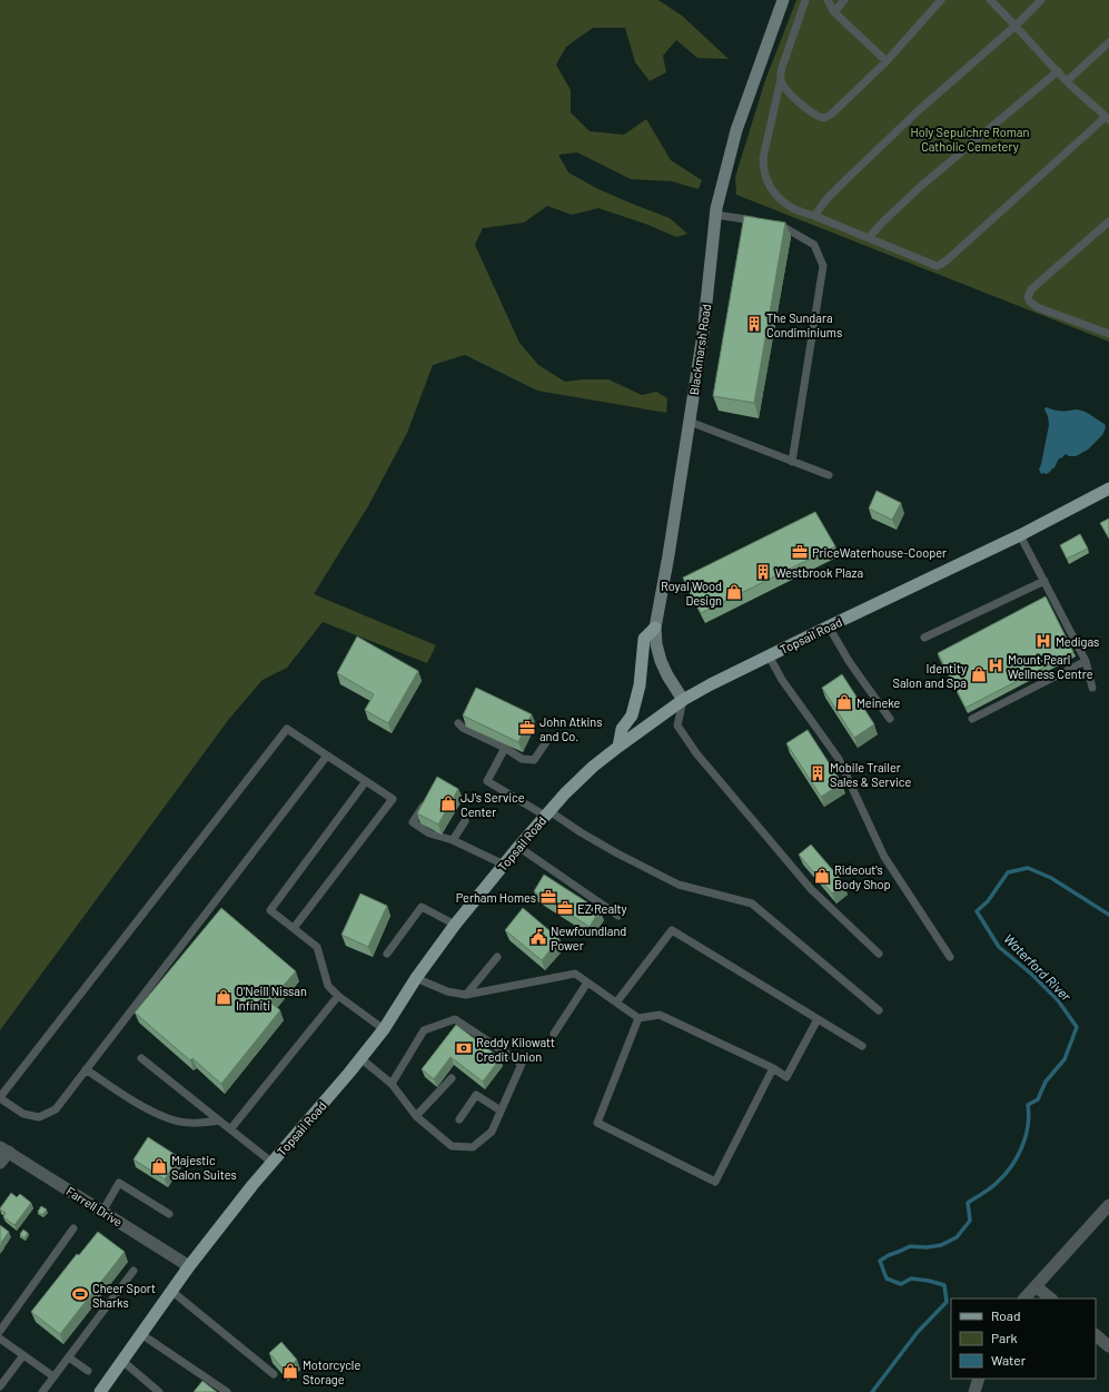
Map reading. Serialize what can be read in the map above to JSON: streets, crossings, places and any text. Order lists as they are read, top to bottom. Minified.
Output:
{"streets":{"main road":["Blackmarsh Road","Topsail Road"],"street":["Farrell Drive"]},"crossings":[["Blackmarsh Road","Topsail Road"],["Topsail Road","Farrell Drive"]],"water":["Waterford River"],"parks":["Holy Sepulchre Roman Catholic Cemetery"],"places":{"building":["The Sundara Condiminiums","Westbrook Plaza","Mobile Trailer Sales & Service"],"office":["PriceWaterhouse-Cooper","John Atkins and Co.","Perham Homes","EZ Realty"],"shop":["Royal Wood Design","Identity Salon and Spa","Meineke","JJ's Service Center","Rideout's Body Shop","O'Neill Nissan Infiniti","Majestic Salon Suites","Motorcycle Storage"],"hospital":["Medigas","Mount Pearl Wellness Centre"],"public building":["Newfoundland Power"],"bank":["Reddy Kilowatt Credit Union"],"sports":["Cheer Sport Sharks"]},"legend":["Road","Park","Water"]}
